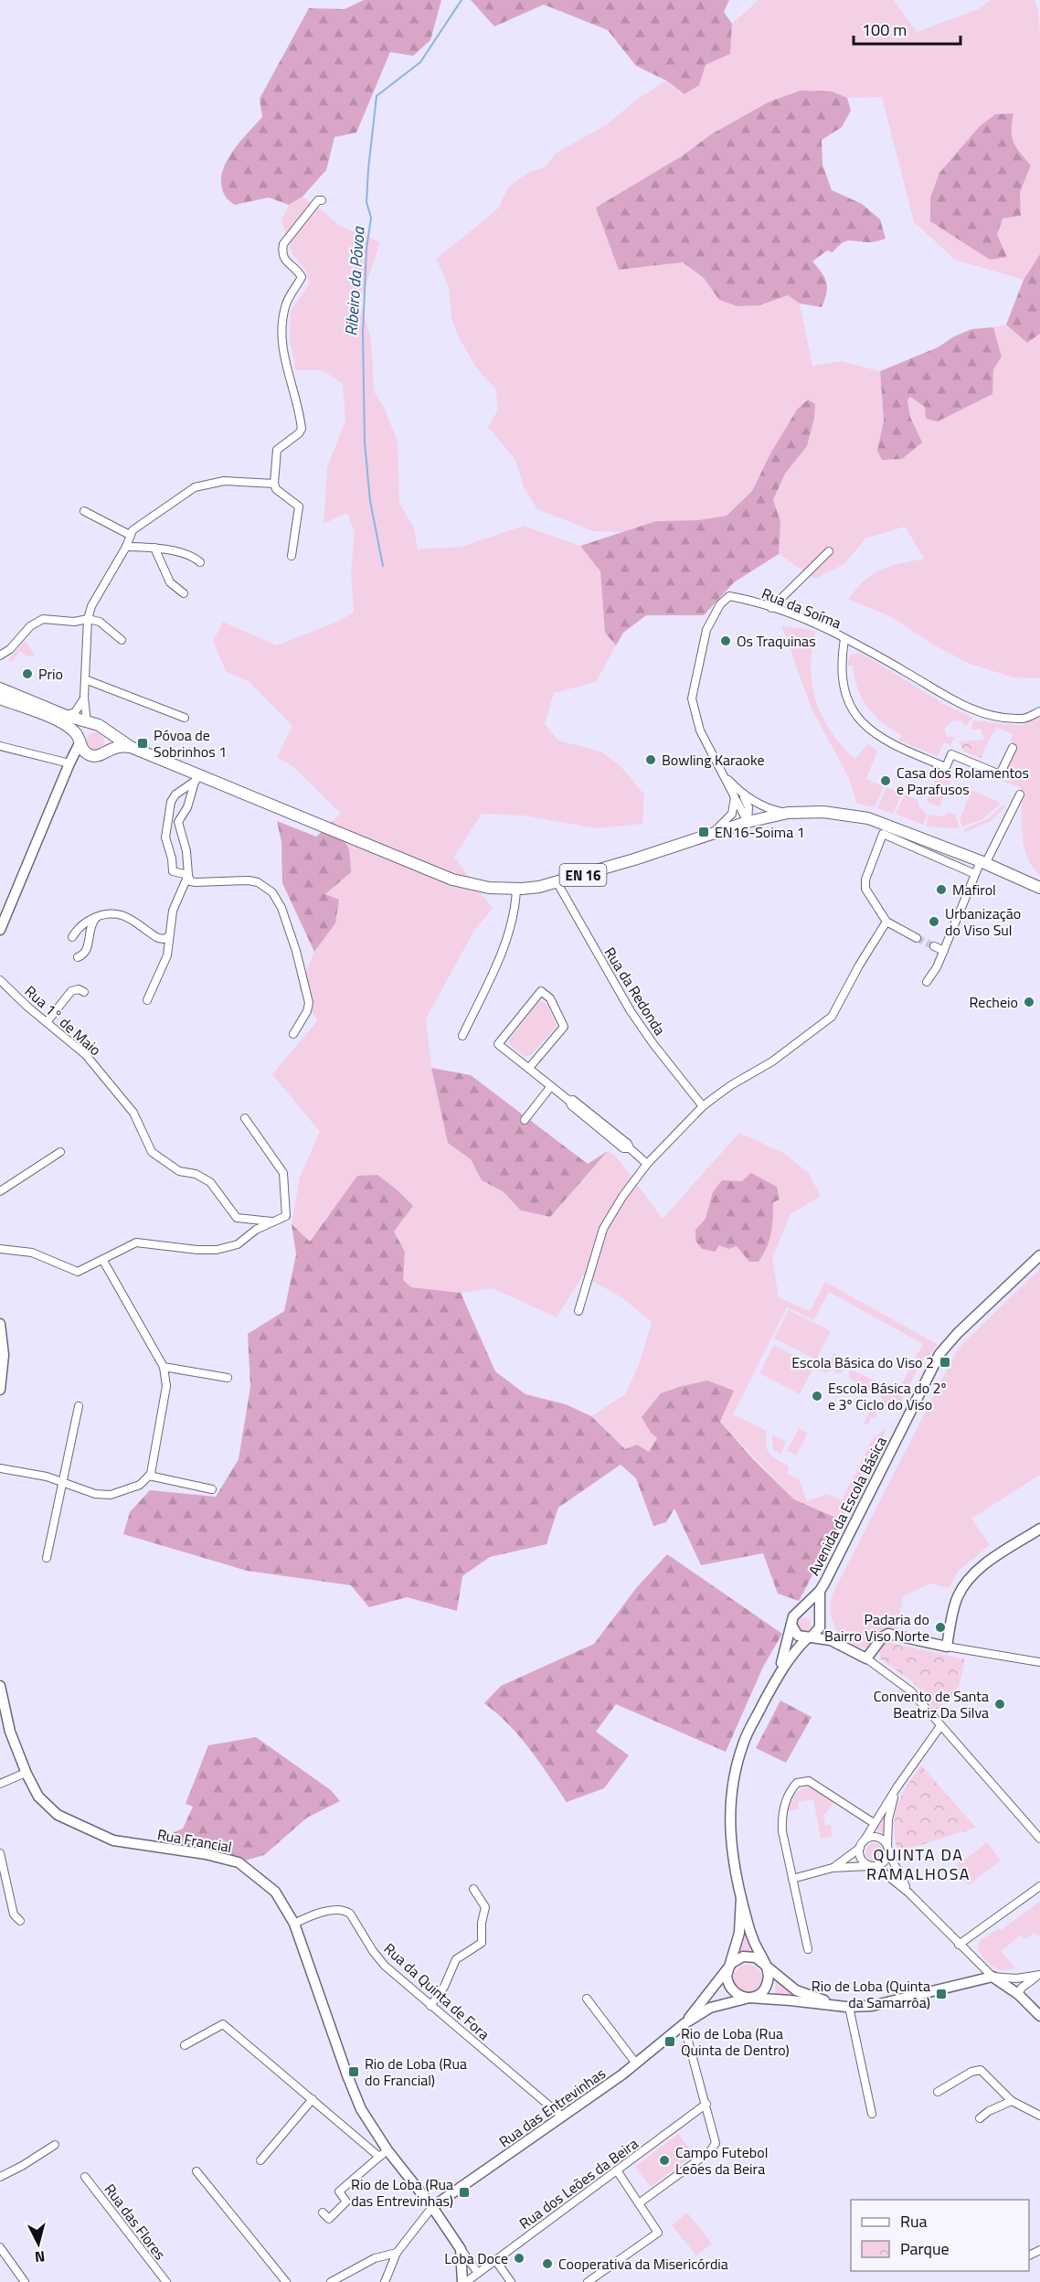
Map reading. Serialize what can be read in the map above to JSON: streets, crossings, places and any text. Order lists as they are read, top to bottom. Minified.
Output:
{"streets":{"main road":["EN 16"],"street":["Rua da Soíma","Rua da Redonda","Rua 1° de Maio","Avenida da Escola Básica","Rua Francial","Rua da Quinta de Fora","Rua das Entrevinhas","Rua dos Leões da Beira","Rua das Flores"]},"crossings":[["EN 16","Rua da Redonda"],["Avenida da Escola Básica","Rua das Entrevinhas"],["Rua Francial","Rua da Quinta de Fora"],["Rua Francial","Rua das Entrevinhas"],["Rua da Quinta de Fora","Rua das Entrevinhas"]],"districts":["QUINTA DA RAMALHOSA"],"water":["Ribeiro da Póvoa"],"places":{"other":["Os Traquinas","Prio","Bowling Karaoke","Casa dos Rolamentos e Parafusos","Mafirol","Urbanização do Viso Sul","Recheio","Escola Básica do 2º e 3º Ciclo do Viso","Padaria do Bairro Viso Norte","Convento de Santa Beatriz Da Silva","Campo Futebol Leões da Beira","Loba Doce","Cooperativa da Misericórdia"],"transit":["Póvoa de Sobrinhos 1","EN16-Soima 1","Escola Básica do Viso 2","Rio de Loba (Quinta da Samarrôa)","Rio de Loba (Rua Quinta de Dentro)","Rio de Loba (Rua do Francial)","Rio de Loba (Rua das Entrevinhas)"]},"legend":["Rua","Parque"],"scale_bar":"100 m","north":"bottom"}
